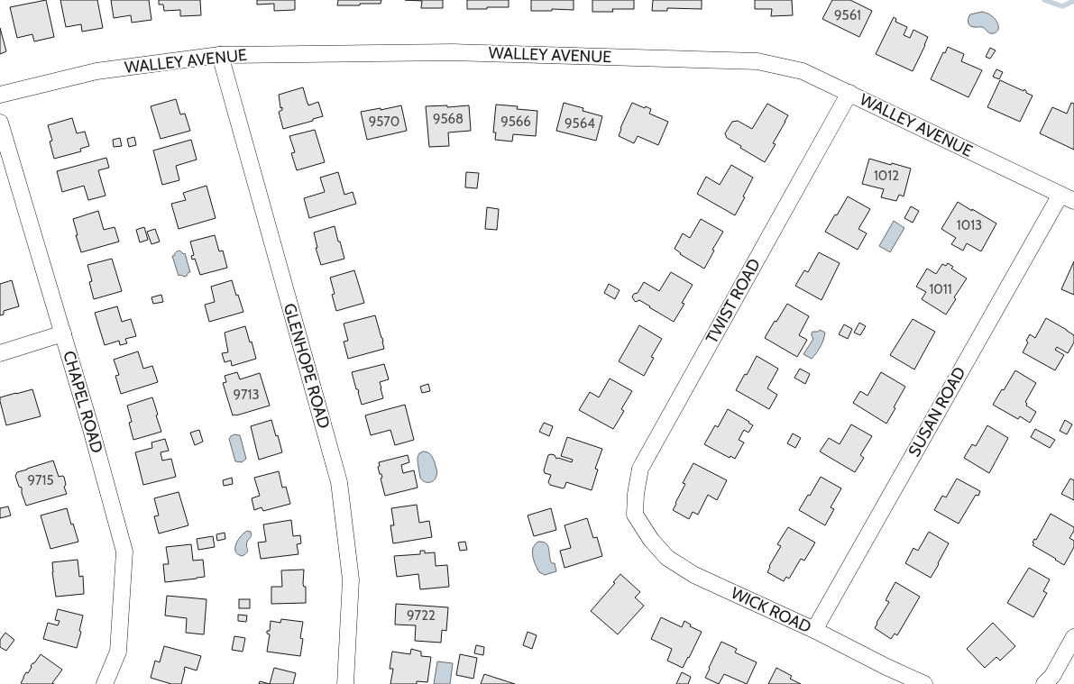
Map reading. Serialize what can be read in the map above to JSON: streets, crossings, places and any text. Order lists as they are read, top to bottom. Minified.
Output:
{"streets":{"street":["WALLEY AVENUE","TWIST ROAD","GLENHOPE ROAD","CHAPEL ROAD","SUSAN ROAD","WICK ROAD"]},"crossings":[["WALLEY AVENUE","TWIST ROAD"],["WALLEY AVENUE","GLENHOPE ROAD"],["WALLEY AVENUE","SUSAN ROAD"],["TWIST ROAD","WICK ROAD"],["SUSAN ROAD","WICK ROAD"]],"house_numbers":["9561","9568","9570","9566","9564","1012","1013","1011","9713","9715","9722"]}
